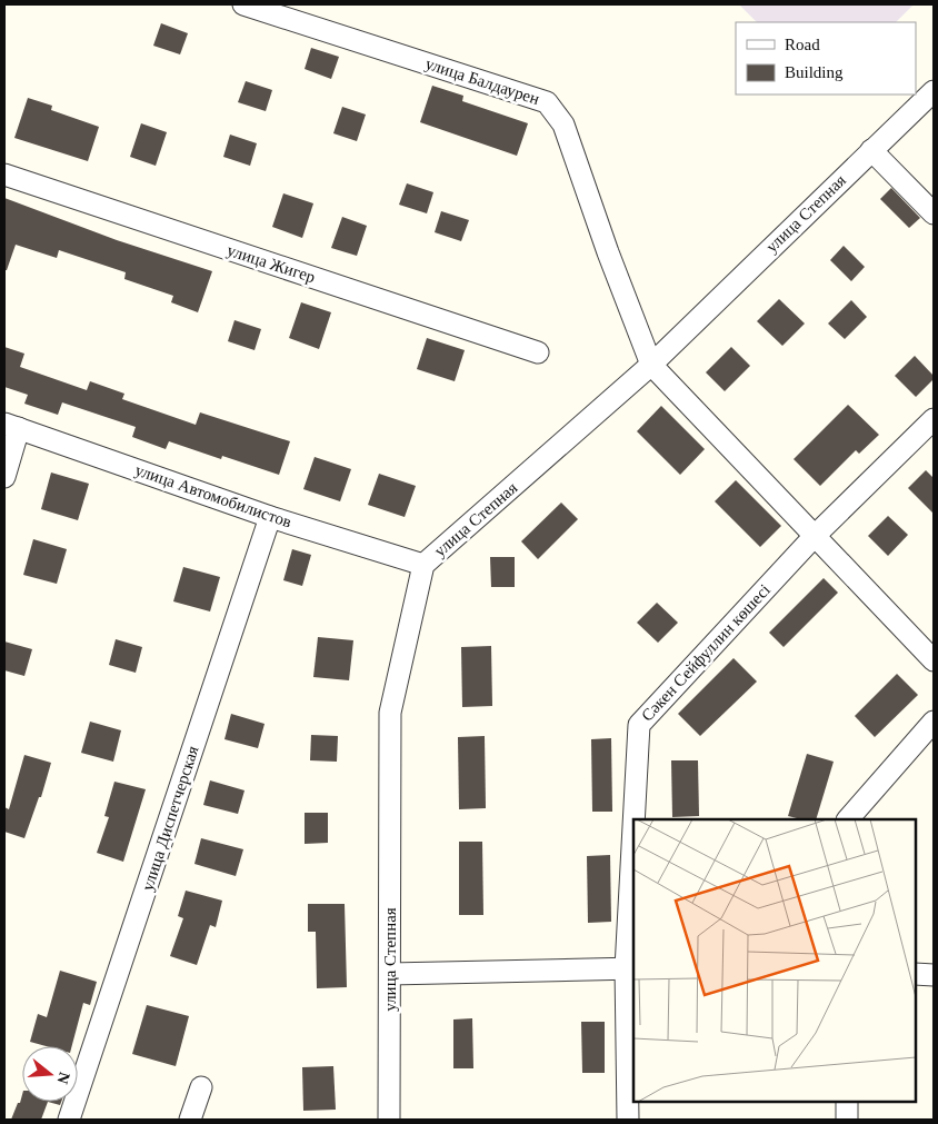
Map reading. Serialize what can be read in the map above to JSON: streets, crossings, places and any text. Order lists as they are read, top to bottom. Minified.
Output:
{"streets":{"street":["улица Балдаурен","улица Степная","улица Жигер","улица Автомобилистов","Сәкен Сейфуллин көшесі","улица Диспетчерская"]},"crossings":[["улица Балдаурен","улица Степная"],["улица Степная","улица Автомобилистов"],["улица Автомобилистов","улица Диспетчерская"]],"legend":["Road","Building"],"north":"right"}
